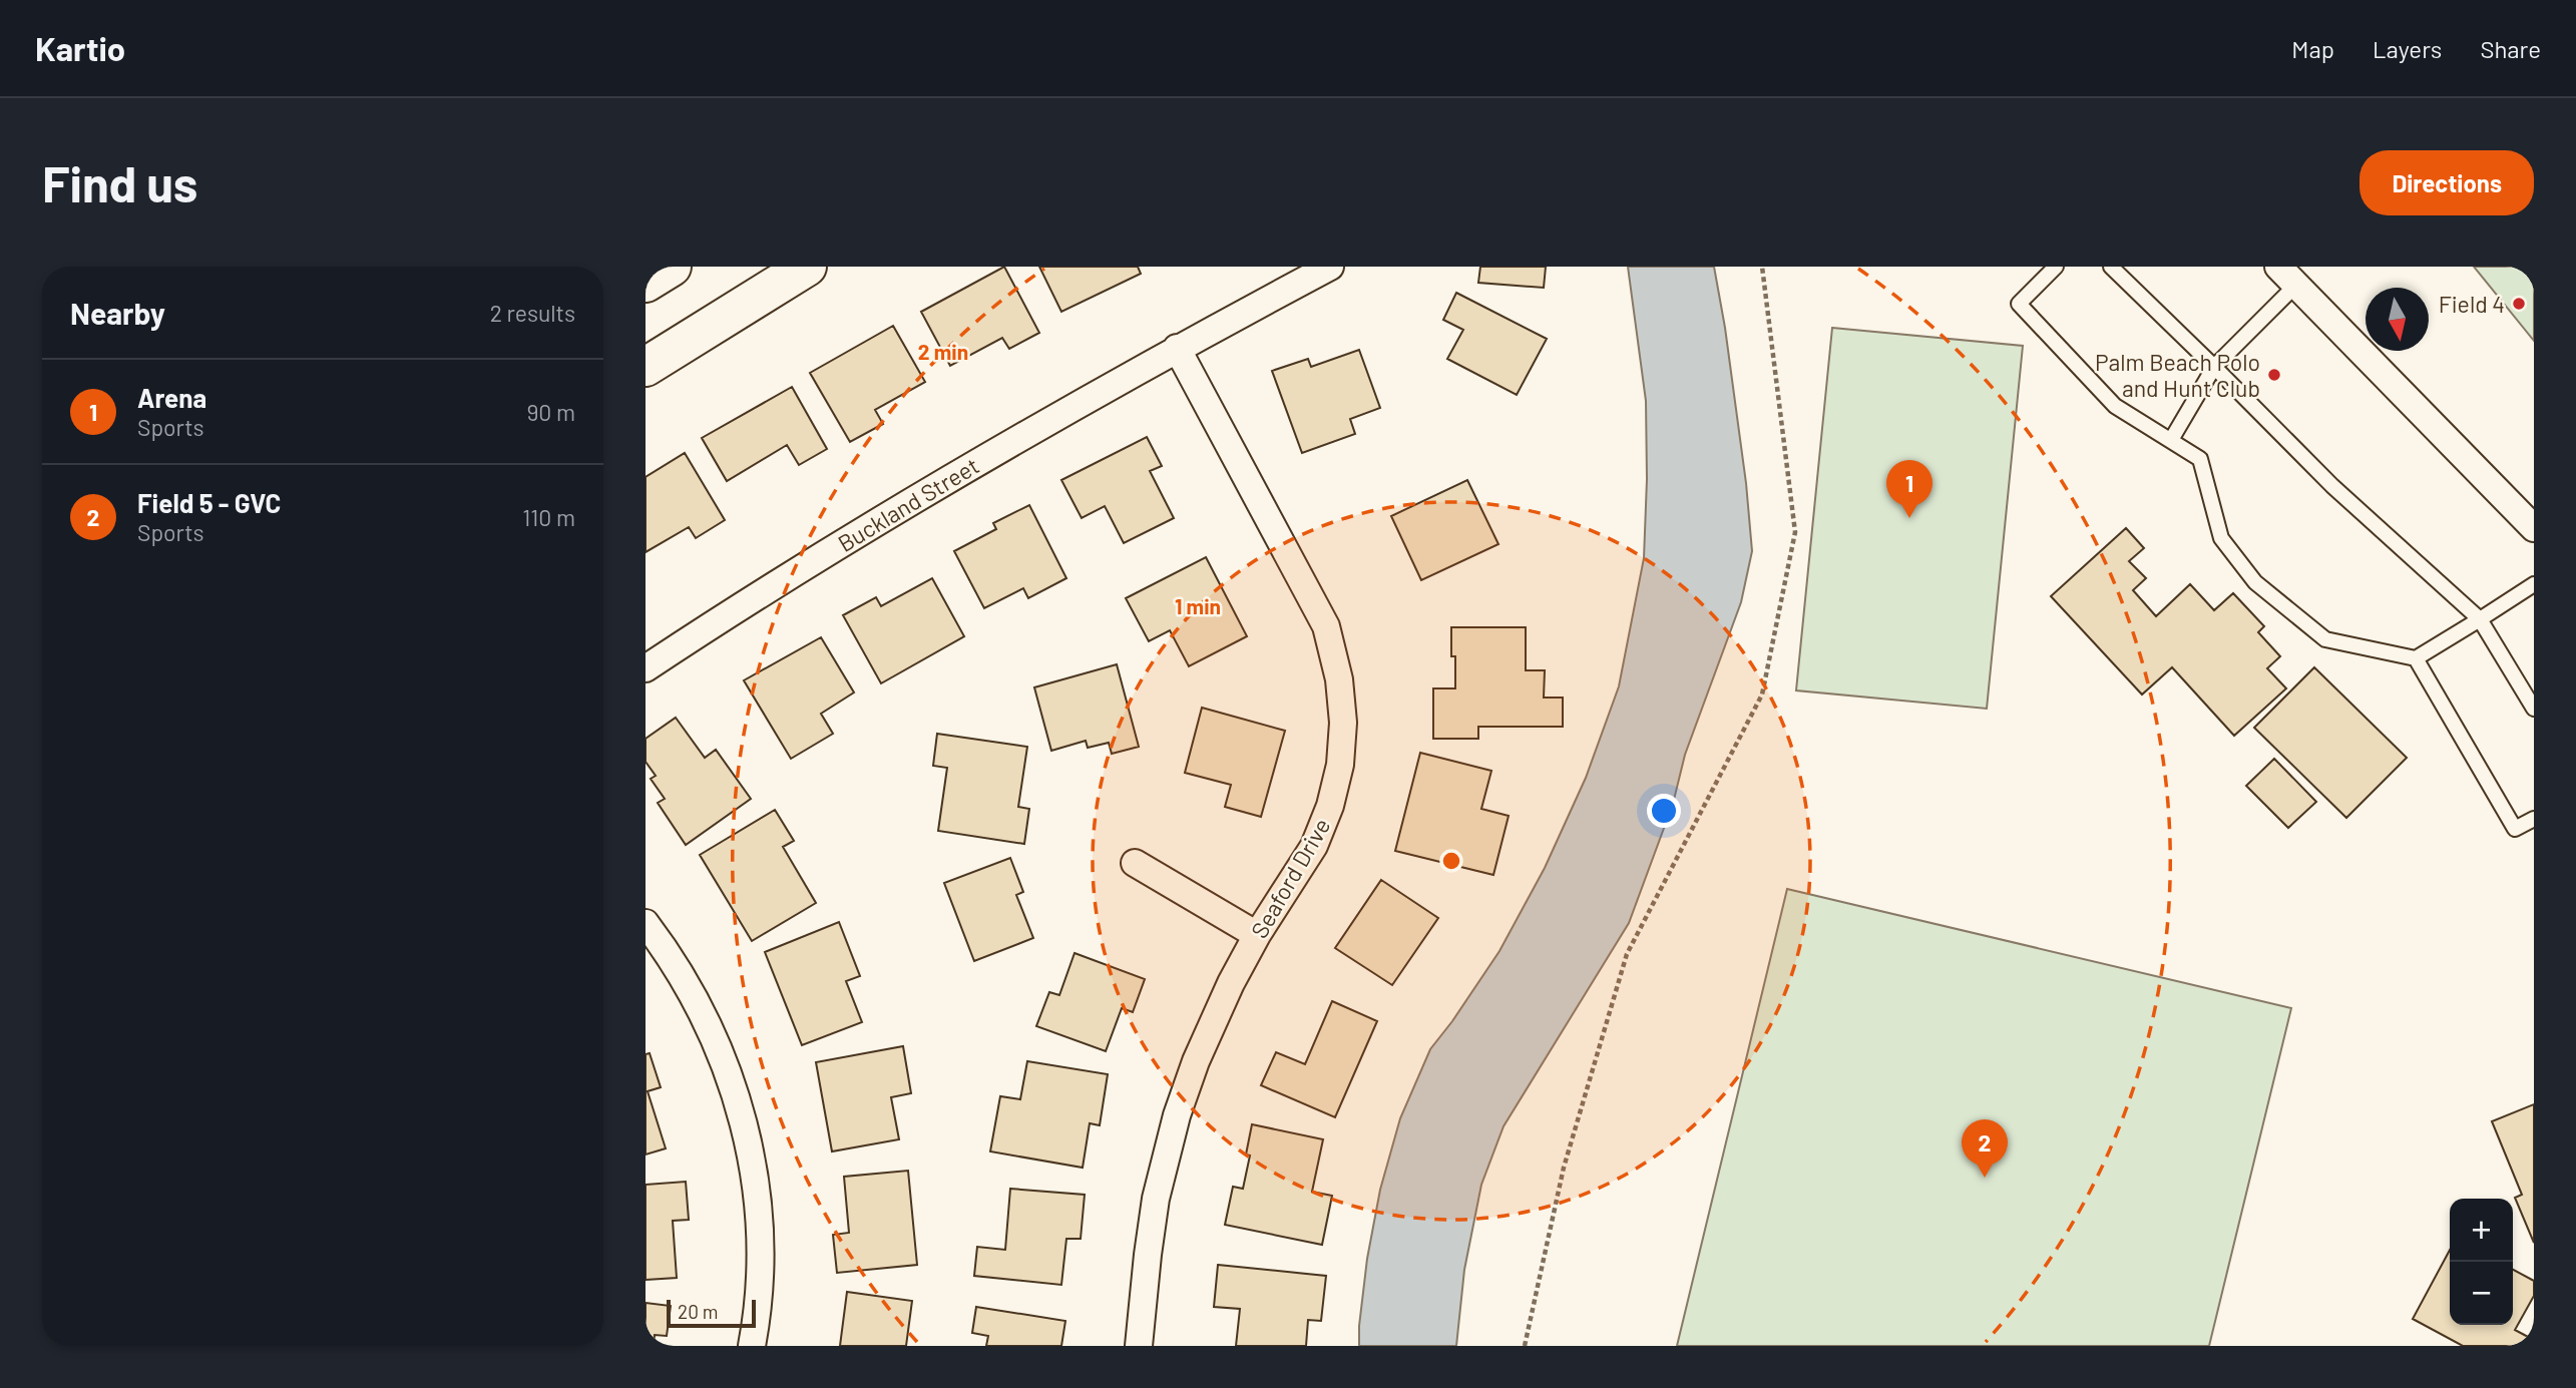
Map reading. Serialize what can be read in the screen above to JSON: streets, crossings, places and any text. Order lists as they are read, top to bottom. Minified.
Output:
{"streets":{"street":["Buckland Street","Seaford Drive"]},"crossings":[["Buckland Street","Seaford Drive"]],"places":["Field 4","Palm Beach Polo and Hunt Club"],"scale_bar":"20 m","north":"bottom","page":{"header":"Kartio","nav":["Map","Layers","Share"],"buttons":"Directions","title":"Find us","heading":["Nearby","2 results"],"list":[{"mark":"1","name":"Arena","note":"Sports","value":"90 m"},{"mark":"2","name":"Field 5 - GVC","note":"Sports","value":"110 m"}],"pins":["1","2"],"map_buttons":["+","−"],"scale":"20 m"},"rings":["2 min","1 min"]}
